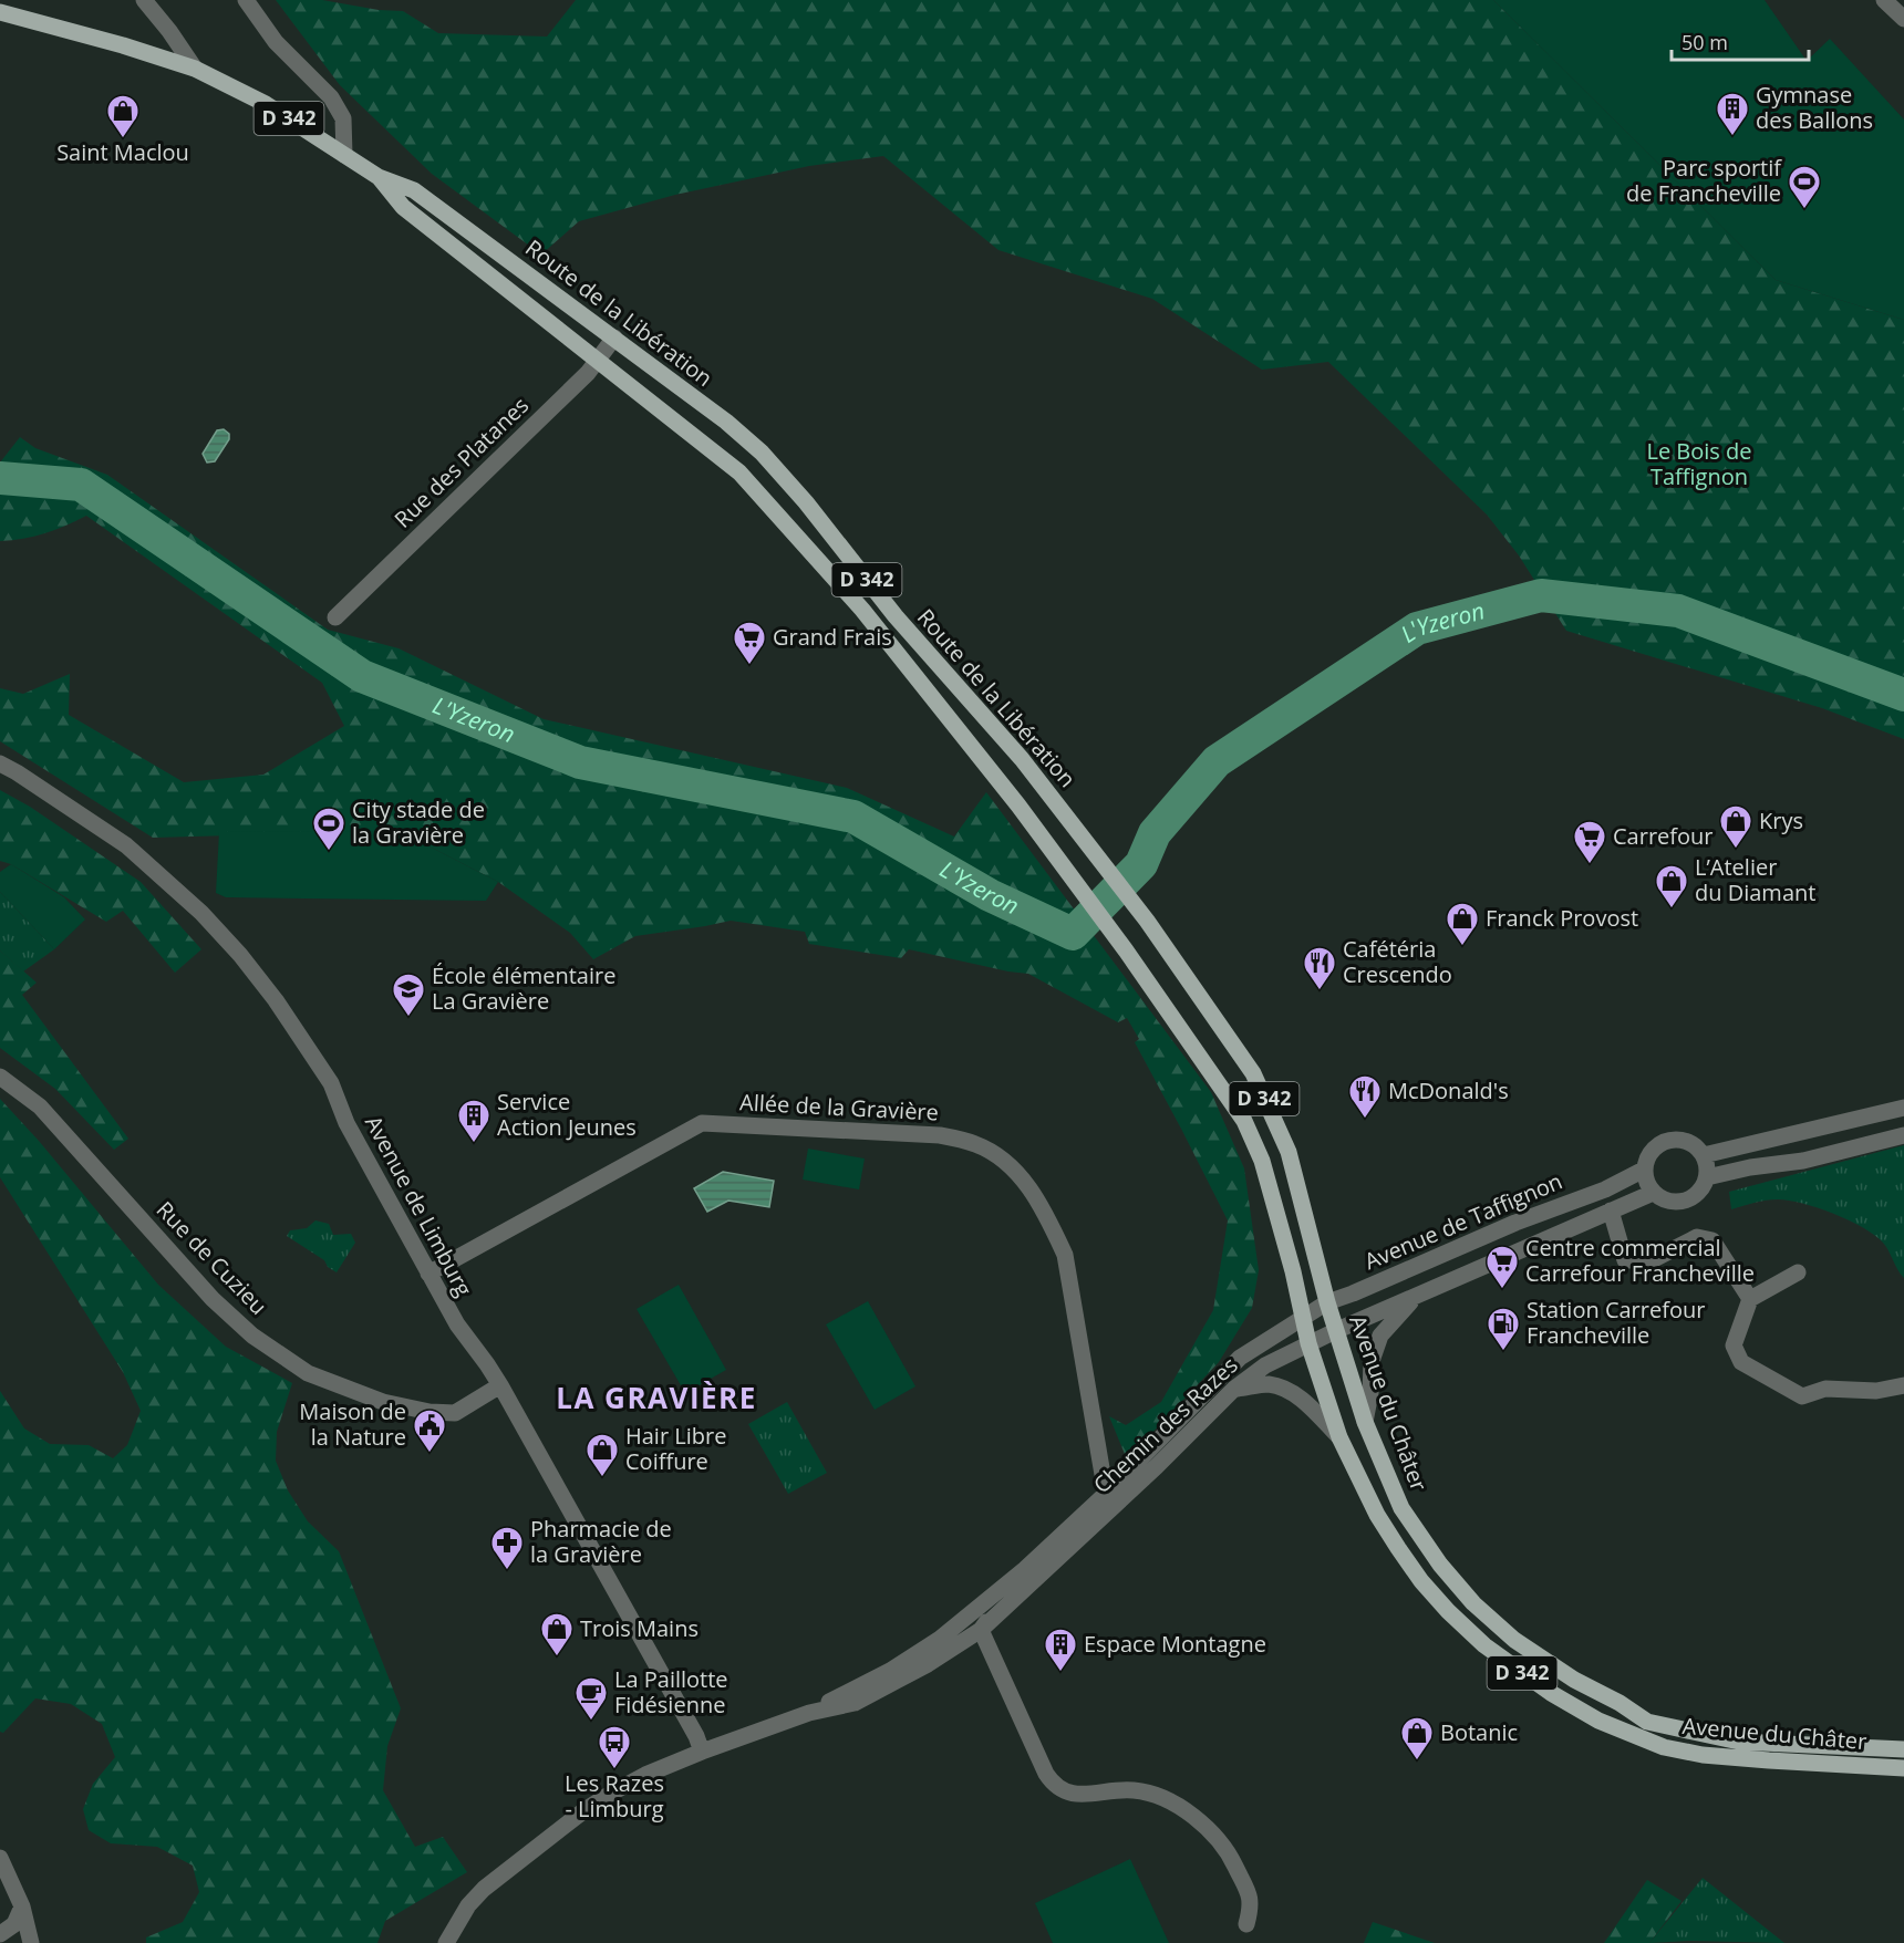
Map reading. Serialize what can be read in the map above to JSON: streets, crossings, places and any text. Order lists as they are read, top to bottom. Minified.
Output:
{"streets":{"main road":["D 342","Route de la Libération","Avenue du Châter"],"street":["Rue des Platanes","Allée de la Gravière","Avenue de Limburg","Avenue de Taffignon","Rue de Cuzieu","Chemin des Razes"]},"crossings":[["Route de la Libération","Rue des Platanes"],["Route de la Libération","Avenue de Taffignon"],["Route de la Libération","Avenue du Châter"],["Route de la Libération","Chemin des Razes"],["Allée de la Gravière","Avenue de Limburg"],["Allée de la Gravière","Chemin des Razes"],["Avenue de Limburg","Rue de Cuzieu"],["Avenue de Limburg","Chemin des Razes"],["Avenue de Taffignon","Avenue du Châter"],["Avenue de Taffignon","Chemin des Razes"],["Avenue du Châter","Chemin des Razes"]],"districts":["LA GRAVIÈRE"],"water":["L'Yzeron"],"parks":["Le Bois de Taffignon"],"places":{"building":["Gymnase des Ballons","Service Action Jeunes","Espace Montagne"],"shop":["Saint Maclou","Krys","L’Atelier du Diamant","Franck Provost","Hair Libre Coiffure","Trois Mains","Botanic"],"sports":["Parc sportif de Francheville","City stade de la Gravière"],"supermarket":["Grand Frais","Carrefour","Centre commercial Carrefour Francheville"],"restaurant":["Cafétéria Crescendo","McDonald's"],"school or university":["École élémentaire La Gravière"],"fuel station":["Station Carrefour Francheville"],"public building":["Maison de la Nature"],"pharmacy":["Pharmacie de la Gravière"],"cafe":["La Paillotte Fidésienne"],"bus stop":["Les Razes - Limburg"]},"scale_bar":"50 m"}
